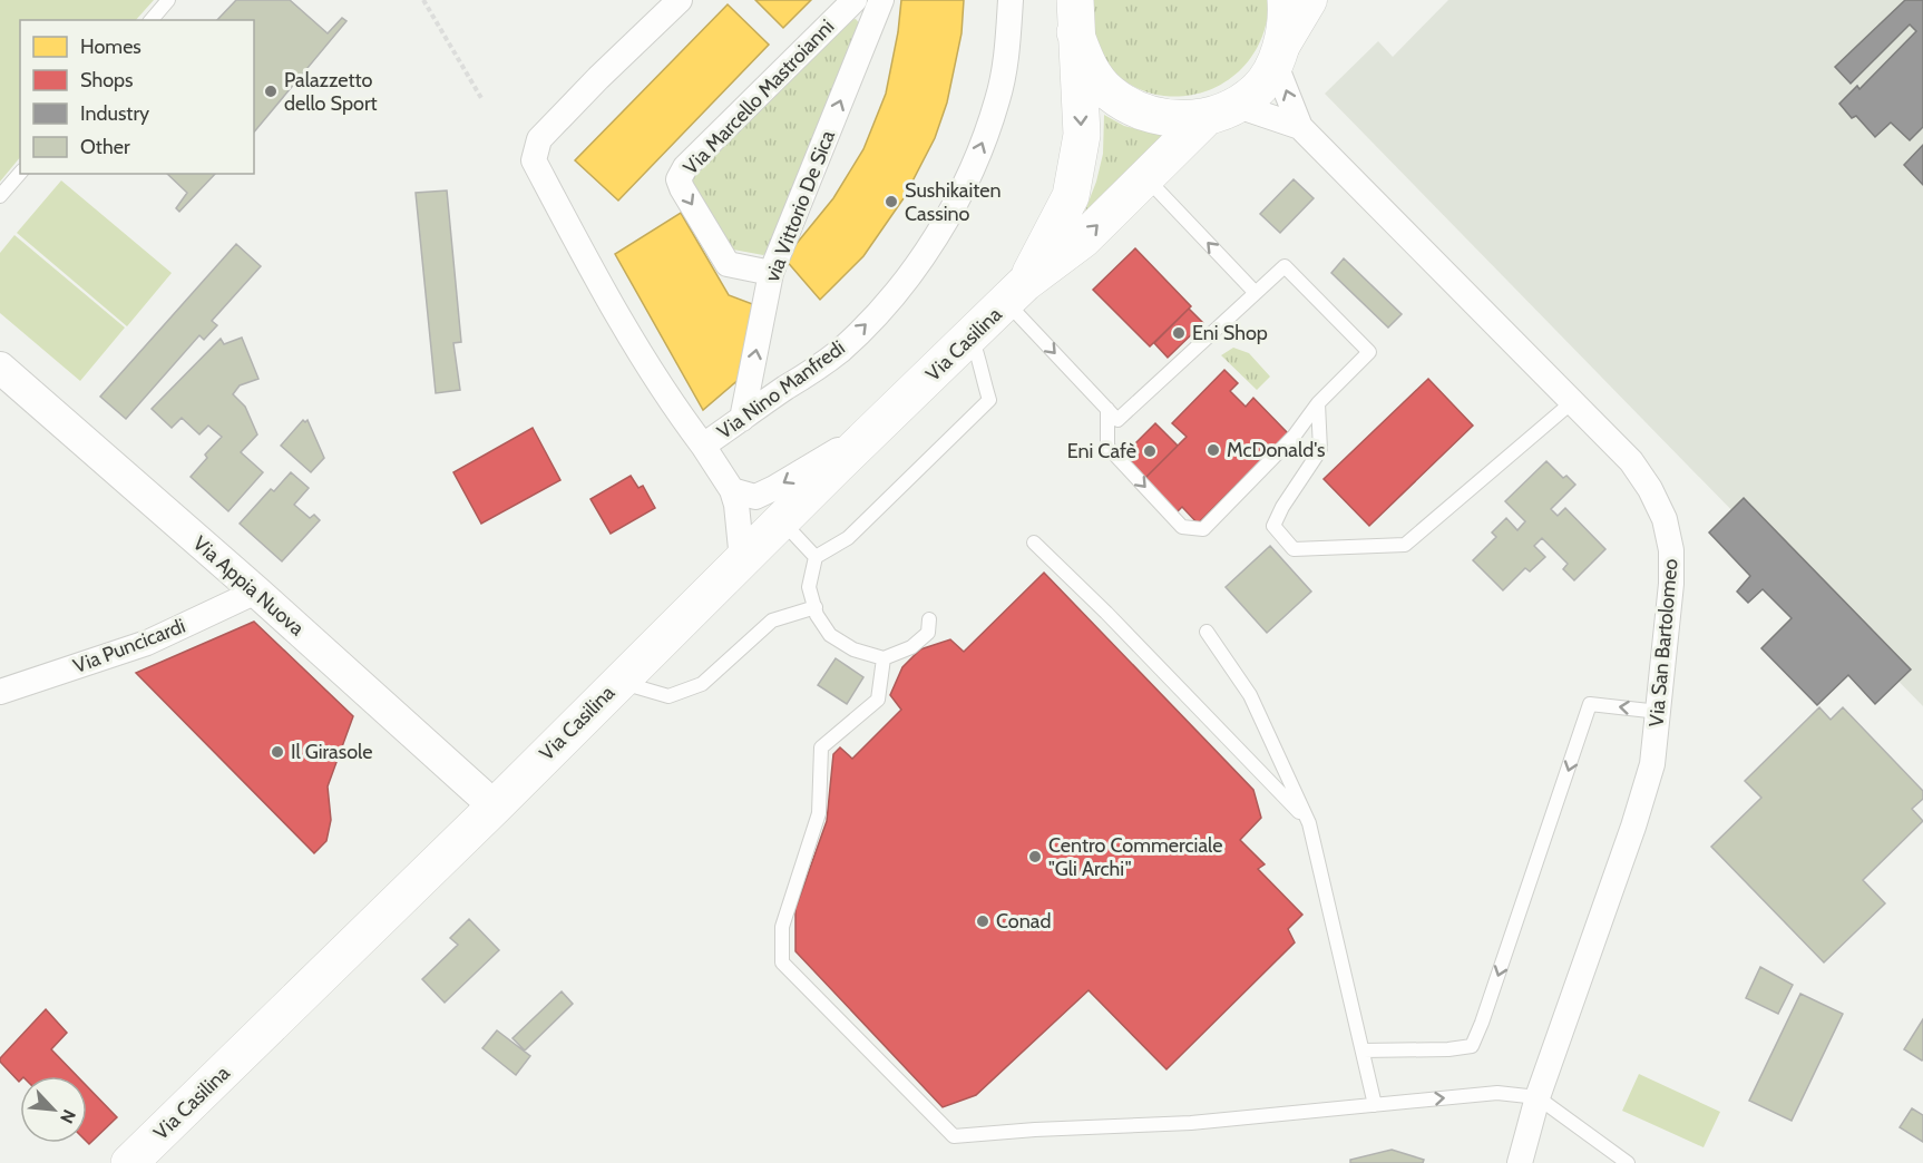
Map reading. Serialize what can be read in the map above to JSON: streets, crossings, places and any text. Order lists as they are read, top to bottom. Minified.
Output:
{"streets":{"main road":["Via Casilina"],"street":["Via Marcello Mastroianni","via Vittorio De Sica","Via Nino Manfredi","Via Appia Nuova","Via San Bartolomeo","Via Puncicardi"]},"crossings":[["Via Marcello Mastroianni","via Vittorio De Sica"],["via Vittorio De Sica","Via Nino Manfredi"],["Via Casilina","Via Appia Nuova"],["Via Appia Nuova","Via Puncicardi"]],"one_way":["via Vittorio De Sica","Via Nino Manfredi"],"places":["Palazzetto dello Sport","Sushikaiten Cassino","Eni Shop","McDonald's","Eni Cafè","Il Girasole","Centro Commerciale \"Gli Archi\"","Conad"],"legend":["Homes","Shops","Industry","Other"],"north":"bottom right"}
